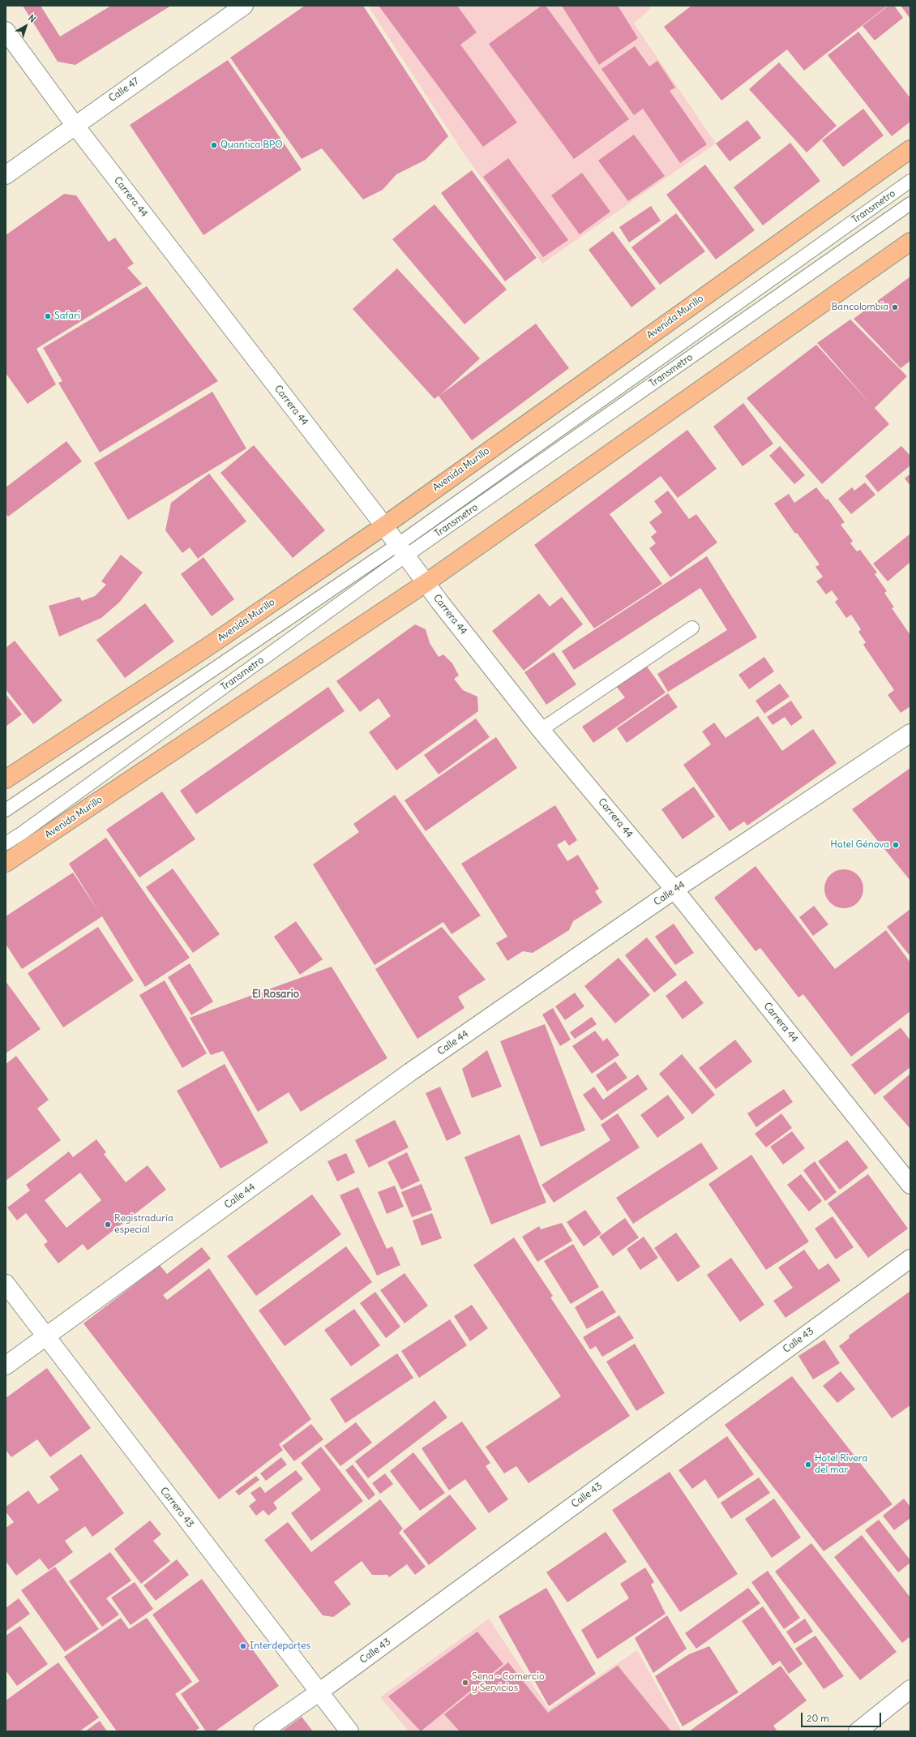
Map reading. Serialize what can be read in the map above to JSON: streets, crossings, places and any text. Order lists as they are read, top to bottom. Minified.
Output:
{"streets":{"main road":["Avenida Murillo"],"street":["Calle 47","Carrera 44","Calle 44","Calle 43","Carrera 43"],"lane":["Transmetro"]},"crossings":[["Calle 47","Carrera 44"],["Carrera 44","Transmetro"],["Carrera 44","Avenida Murillo"],["Carrera 44","Calle 44"],["Calle 44","Carrera 43"],["Calle 43","Carrera 43"]],"districts":["El Rosario"],"places":["Quantica BPO","Bancolombia","Safari","Hotel Génova","Registraduría especial","Hotel Rivera del mar","Interdeportes","Sena - Comercio y Servicios"],"scale_bar":"20 m","north":"top right"}
